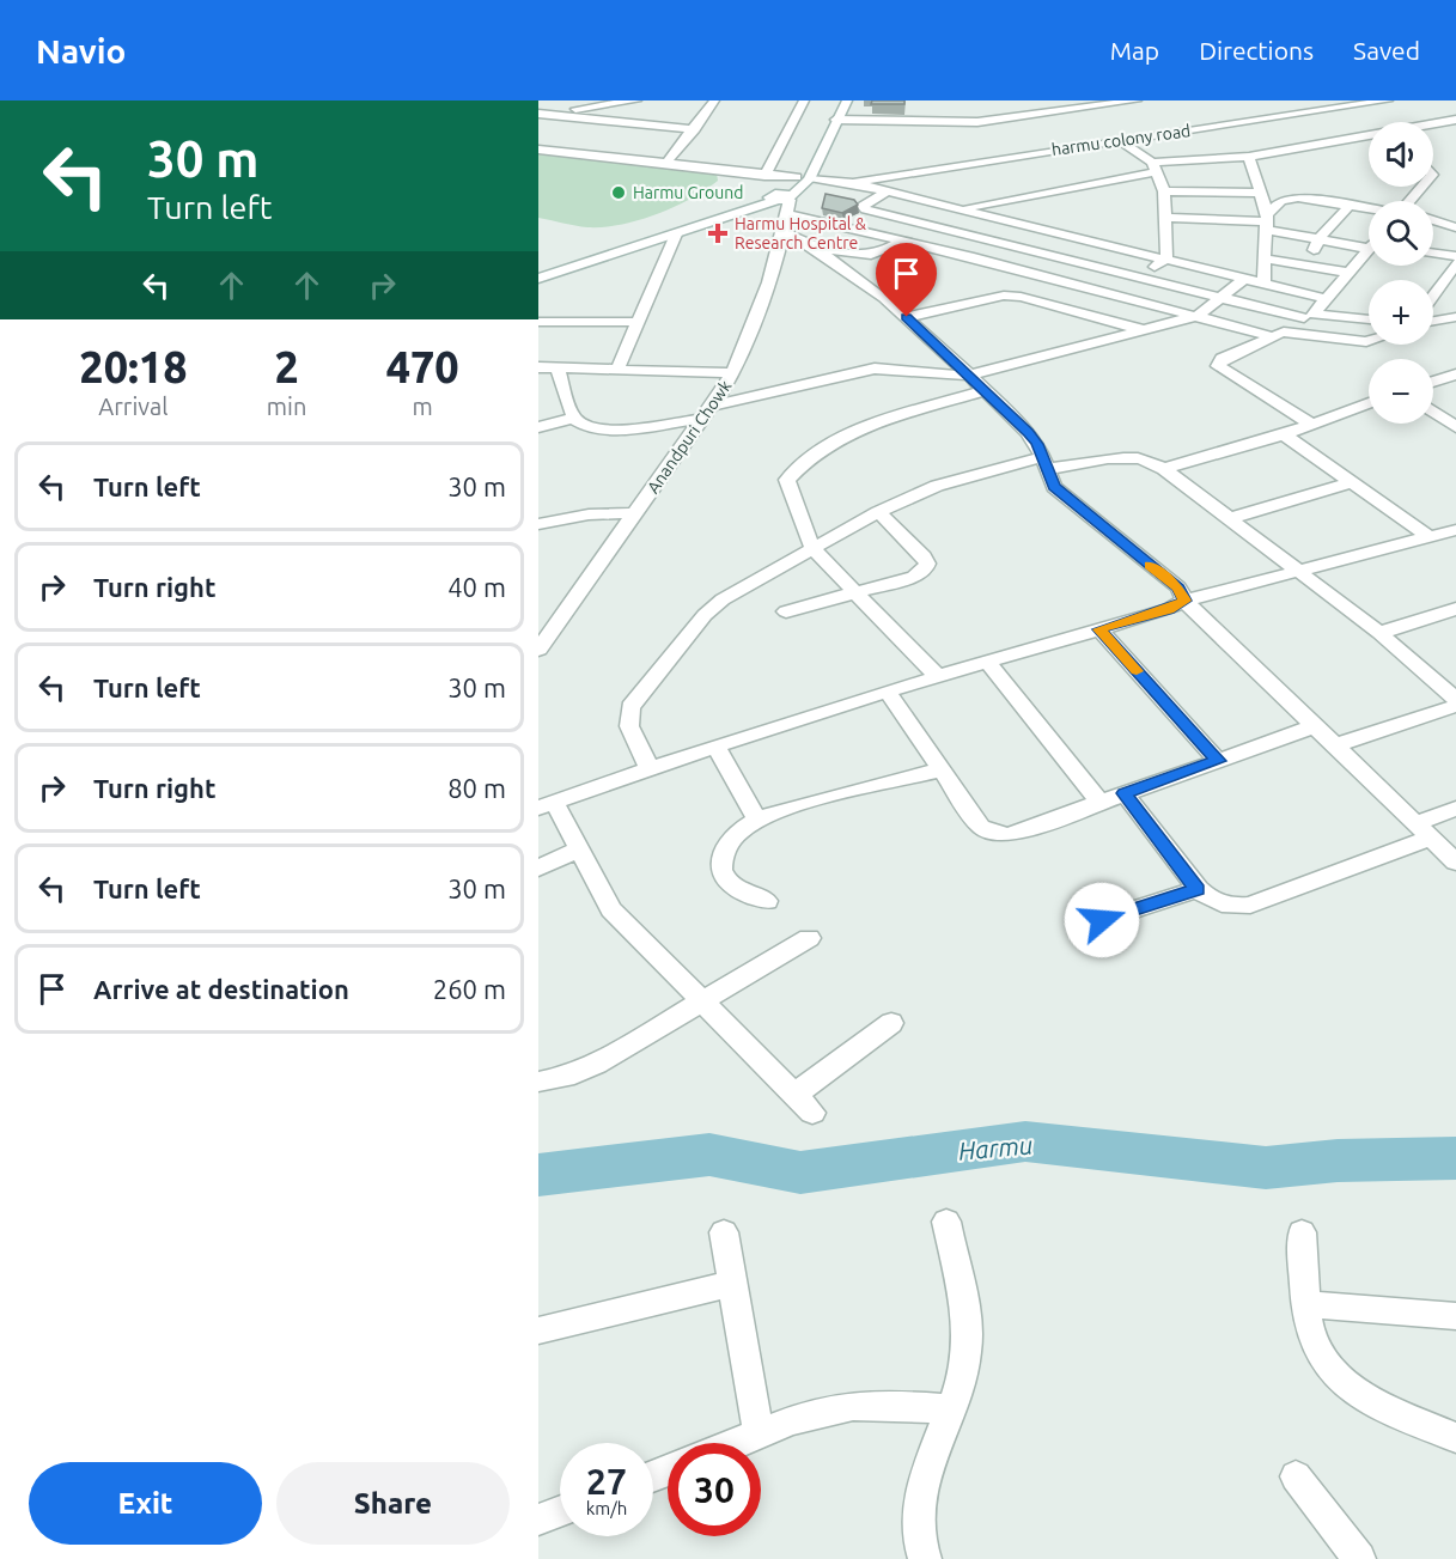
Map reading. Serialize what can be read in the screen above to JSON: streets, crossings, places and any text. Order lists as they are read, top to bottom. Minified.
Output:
{"streets":{"street":["harmu colony road","Anandpuri Chowk"]},"water":["Harmu"],"places":{"other":["Harmu Ground"],"health":["Harmu Hospital & Research Centre"]},"page":{"header":"Navio","nav":["Map","Directions","Saved"],"turn":["30 m","Turn left"],"map_buttons":["+","−"],"eta":["20:18","Arrival","2","min","470","m"],"list":[{"name":"Turn left","value":"30 m"},{"name":"Turn right","value":"40 m"},{"name":"Turn left","value":"30 m"},{"name":"Turn right","value":"80 m"},{"name":"Turn left","value":"30 m"},{"name":"Arrive at destination","value":"260 m"}],"speed":"27 km/h","limit":"30","buttons":["Exit","Share"]}}
